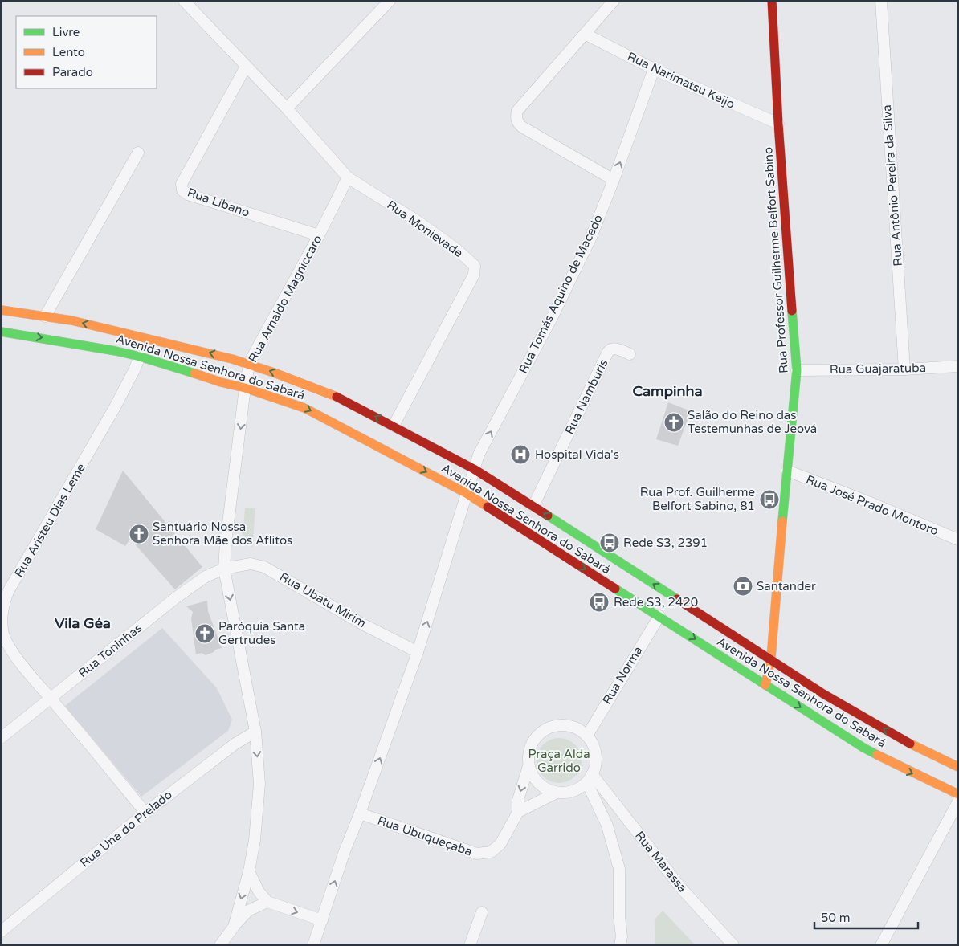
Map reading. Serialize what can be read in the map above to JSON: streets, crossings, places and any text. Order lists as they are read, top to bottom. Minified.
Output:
{"streets":{"main road":["Rua Professor Guilherme Belfort Sabino","Avenida Nossa Senhora do Sabará"],"street":["Rua Narimatsu Keijo","Rua Antônio Pereira da Silva","Rua Líbano","Rua Monievade","Rua Tomás Aquino de Macedo","Rua Arnaldo Magniccaro","Rua Guajaratuba","Rua Namburis","Rua José Prado Montoro","Rua Aristeu Dias Leme","Rua Ubatu Mirim","Rua Toninhas","Rua Norma","Rua Una do Prelado","Rua Ubuqueçaba","Rua Marassa"]},"crossings":[["Rua Narimatsu Keijo","Rua Professor Guilherme Belfort Sabino"],["Rua Narimatsu Keijo","Rua Tomás Aquino de Macedo"],["Rua Antônio Pereira da Silva","Rua Guajaratuba"],["Rua Líbano","Rua Monievade"],["Rua Líbano","Rua Arnaldo Magniccaro"],["Rua Monievade","Rua Arnaldo Magniccaro"],["Rua Monievade","Avenida Nossa Senhora do Sabará"],["Rua Professor Guilherme Belfort Sabino","Avenida Nossa Senhora do Sabará"],["Rua Professor Guilherme Belfort Sabino","Rua Guajaratuba"],["Rua Professor Guilherme Belfort Sabino","Rua José Prado Montoro"],["Rua Tomás Aquino de Macedo","Avenida Nossa Senhora do Sabará"],["Rua Tomás Aquino de Macedo","Rua Ubatu Mirim"],["Rua Tomás Aquino de Macedo","Rua Ubuqueçaba"],["Rua Arnaldo Magniccaro","Avenida Nossa Senhora do Sabará"],["Rua Arnaldo Magniccaro","Rua Ubatu Mirim"],["Rua Arnaldo Magniccaro","Rua Toninhas"],["Rua Arnaldo Magniccaro","Rua Una do Prelado"],["Avenida Nossa Senhora do Sabará","Rua Namburis"],["Avenida Nossa Senhora do Sabará","Rua Aristeu Dias Leme"],["Avenida Nossa Senhora do Sabará","Rua Norma"],["Rua Aristeu Dias Leme","Rua Toninhas"],["Rua Aristeu Dias Leme","Rua Una do Prelado"],["Rua Ubatu Mirim","Rua Toninhas"],["Rua Norma","Rua Marassa"]],"one_way":["Rua Tomás Aquino de Macedo","Rua Arnaldo Magniccaro"],"districts":["Campinha","Vila Géa"],"parks":["Praça Alda Garrido"],"places":{"church":["Salão do Reino das Testemunhas de Jeová","Santuário Nossa Senhora Mãe dos Aflitos","Paróquia Santa Gertrudes"],"hospital":["Hospital Vida's"],"bus stop":["Rua Prof. Guilherme Belfort Sabino, 81","Rede S3, 2391","Rede S3, 2420"],"bank":["Santander"]},"legend":["Livre","Lento","Parado"],"scale_bar":"50 m"}
